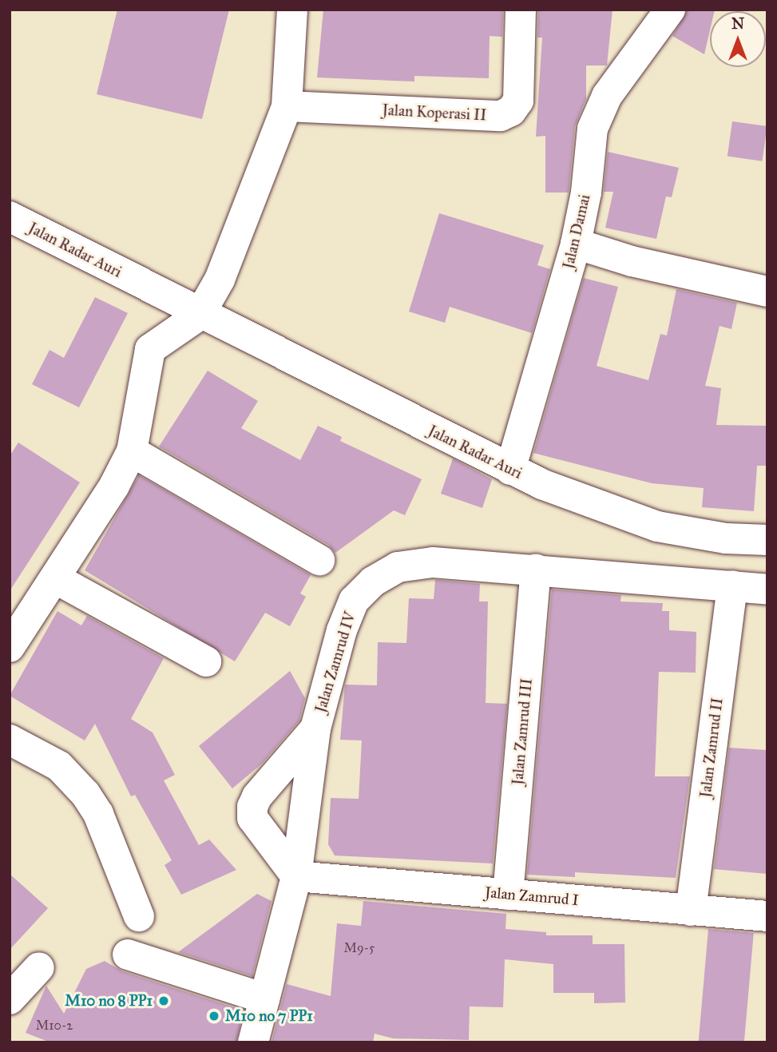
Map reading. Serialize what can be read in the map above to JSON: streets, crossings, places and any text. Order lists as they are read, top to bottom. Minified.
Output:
{"streets":{"street":["Jalan Koperasi II","Jalan Damai","Jalan Radar Auri","Jalan Zamrud IV","Jalan Zamrud III","Jalan Zamrud II","Jalan Zamrud I"]},"crossings":[["Jalan Damai","Jalan Radar Auri"],["Jalan Zamrud IV","Jalan Zamrud III"],["Jalan Zamrud IV","Jalan Zamrud II"],["Jalan Zamrud IV","Jalan Zamrud I"],["Jalan Zamrud III","Jalan Zamrud I"],["Jalan Zamrud II","Jalan Zamrud I"]],"places":["M10 no 8 PP1","M10 no 7 PP1"],"house_numbers":["M9-5","M10-2"],"north":"top"}
